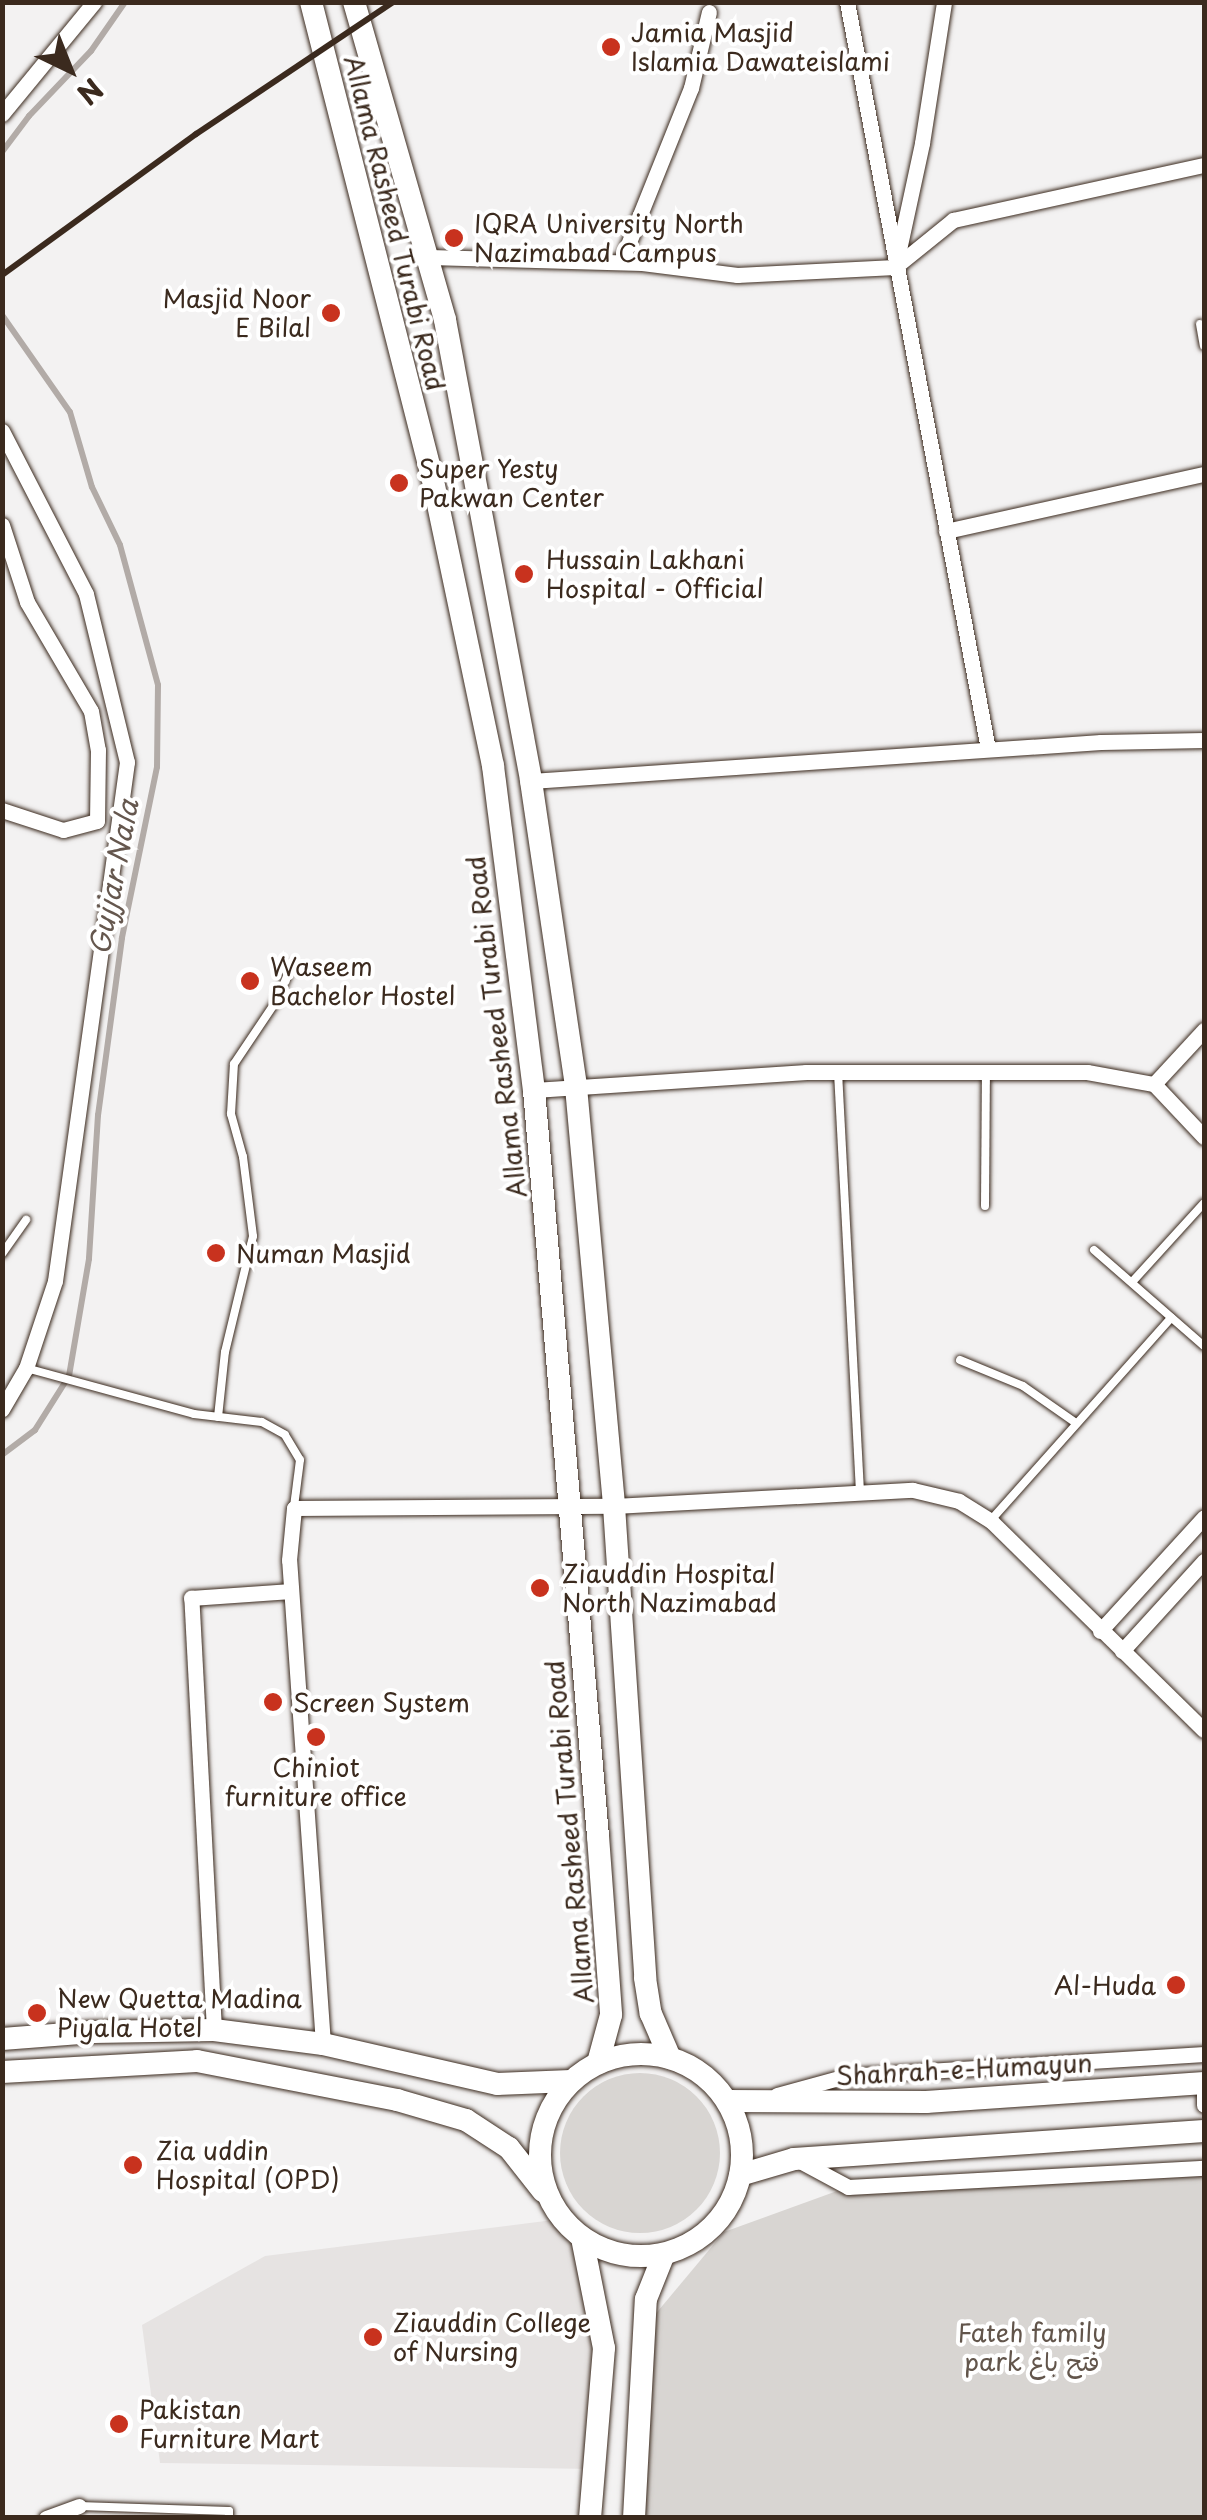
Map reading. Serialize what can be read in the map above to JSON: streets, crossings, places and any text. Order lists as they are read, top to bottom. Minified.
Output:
{"streets":{"main road":["Allama Rasheed Turabi Road","Shahrah-e-Humayun"]},"crossings":[["Allama Rasheed Turabi Road","Shahrah-e-Humayun"]],"water":["Gujjar Nala"],"parks":["Fateh family park فتح باغ"],"places":["Jamia Masjid Islamia Dawateislami","IQRA University North Nazimabad Campus","Masjid Noor E Bilal","Super Yesty Pakwan Center","Hussain Lakhani Hospital - Official","Waseem Bachelor Hostel","Numan Masjid","Ziauddin Hospital North Nazimabad","Screen System","Chiniot furniture office","Al-Huda","New Quetta Madina Piyala Hotel","Zia uddin Hospital (OPD)","Ziauddin College of Nursing","Pakistan Furniture Mart"],"north":"bottom right"}
